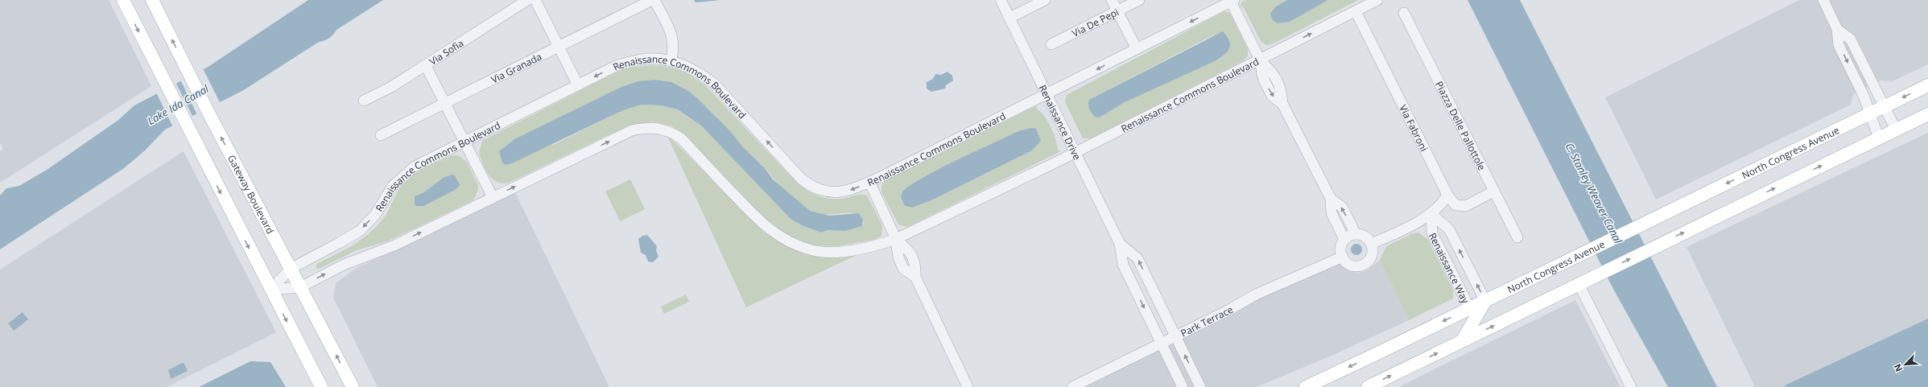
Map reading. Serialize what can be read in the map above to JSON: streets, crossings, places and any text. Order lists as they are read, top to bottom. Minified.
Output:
{"streets":{"main road":["North Congress Avenue","Gateway Boulevard"],"street":["Via De Pepi","Via Sofia","Via Granada","Renaissance Commons Boulevard","Renaissance Drive","Piazza Delle Pallottole","Via Fabroni","Renaissance Way","Park Terrace"]},"crossings":[["Renaissance Commons Boulevard","Renaissance Drive"],["Renaissance Commons Boulevard","Via Fabroni"],["Renaissance Commons Boulevard","Gateway Boulevard"],["Renaissance Drive","Park Terrace"],["Piazza Delle Pallottole","Via Fabroni"],["North Congress Avenue","Renaissance Way"]],"water":["Lake Ida Canal","C. Stanley Weaver Canal"],"north":"bottom left"}
